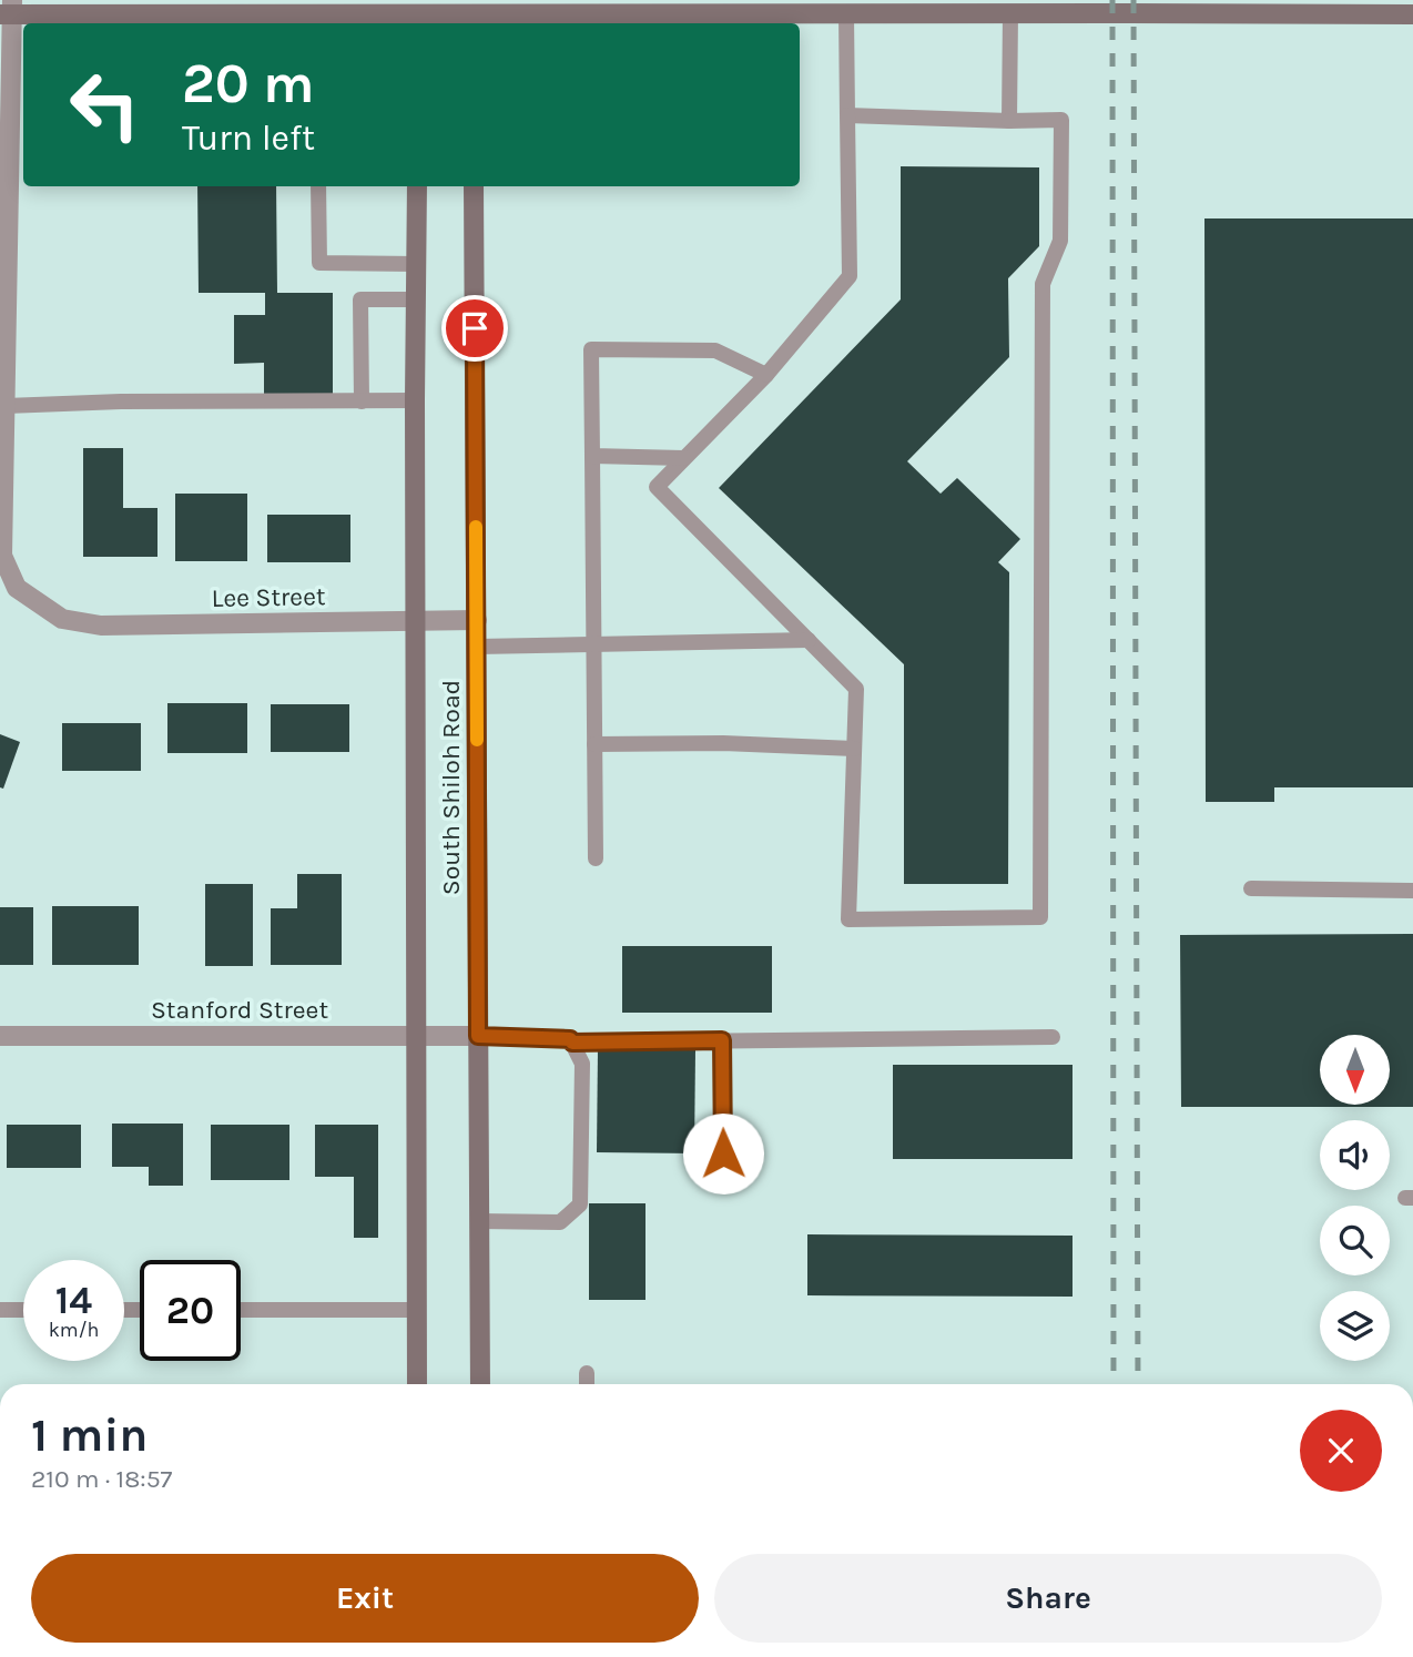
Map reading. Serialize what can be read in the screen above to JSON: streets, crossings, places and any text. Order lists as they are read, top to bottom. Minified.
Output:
{"streets":{"main road":["South Shiloh Road"],"street":["Lee Street","Stanford Street"]},"crossings":[["Lee Street","South Shiloh Road"],["South Shiloh Road","Stanford Street"]],"north":"bottom","page":{"turn":["20 m","Turn left"],"speed":"14 km/h","limit":"20","heading":["1 min","210 m · 18:57"],"buttons":["Exit","Share"]}}
